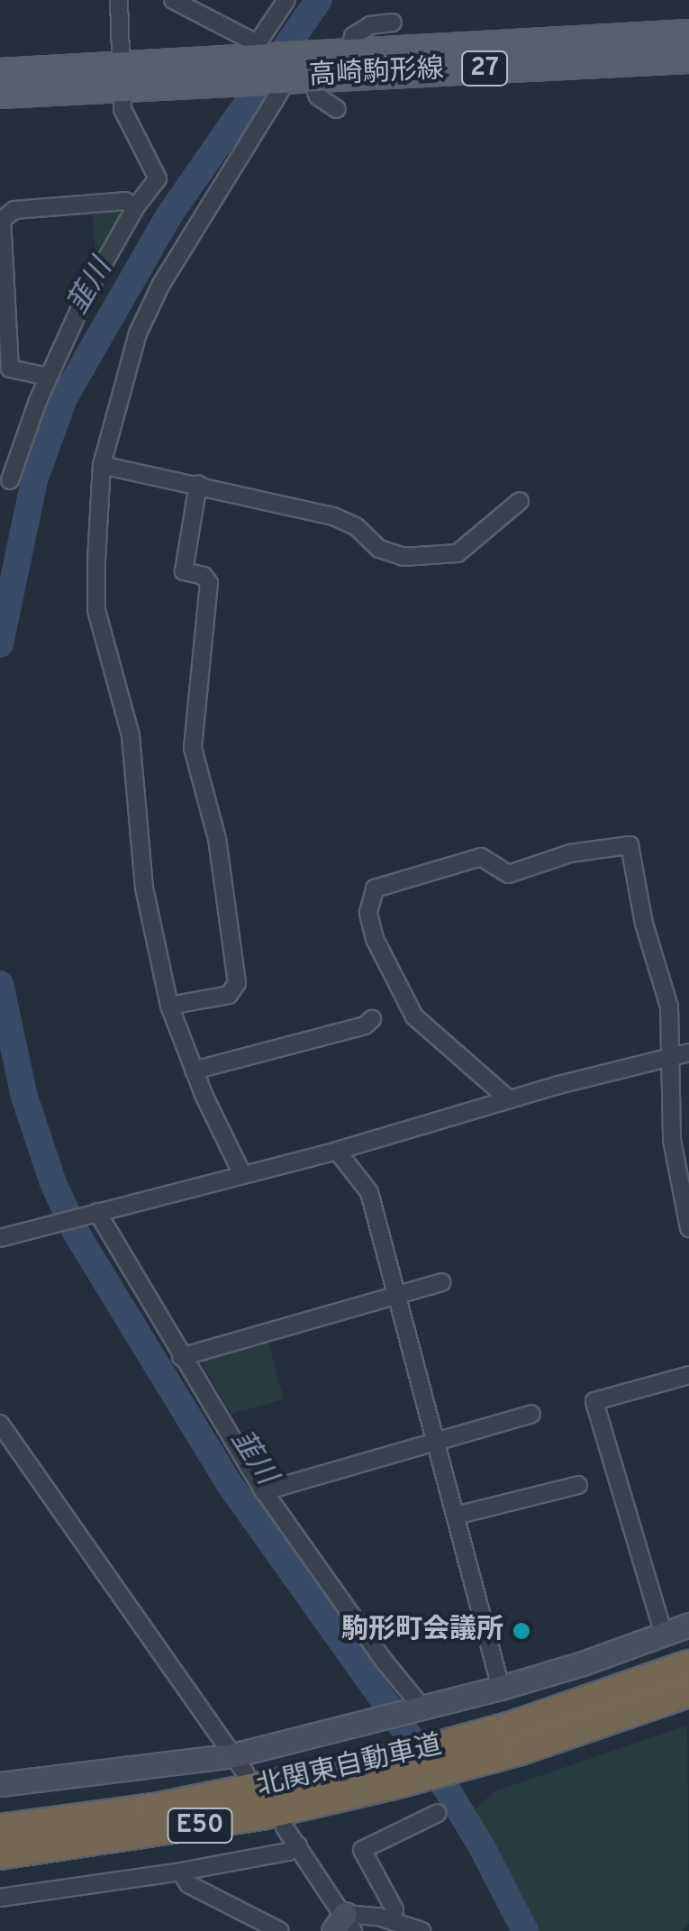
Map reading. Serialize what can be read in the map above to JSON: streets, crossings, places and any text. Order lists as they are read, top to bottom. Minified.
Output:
{"streets":{"highway":["北関東自動車道","E50"],"main road":["27","高崎駒形線"]},"water":["韮川"],"places":["駒形町会議所"]}
